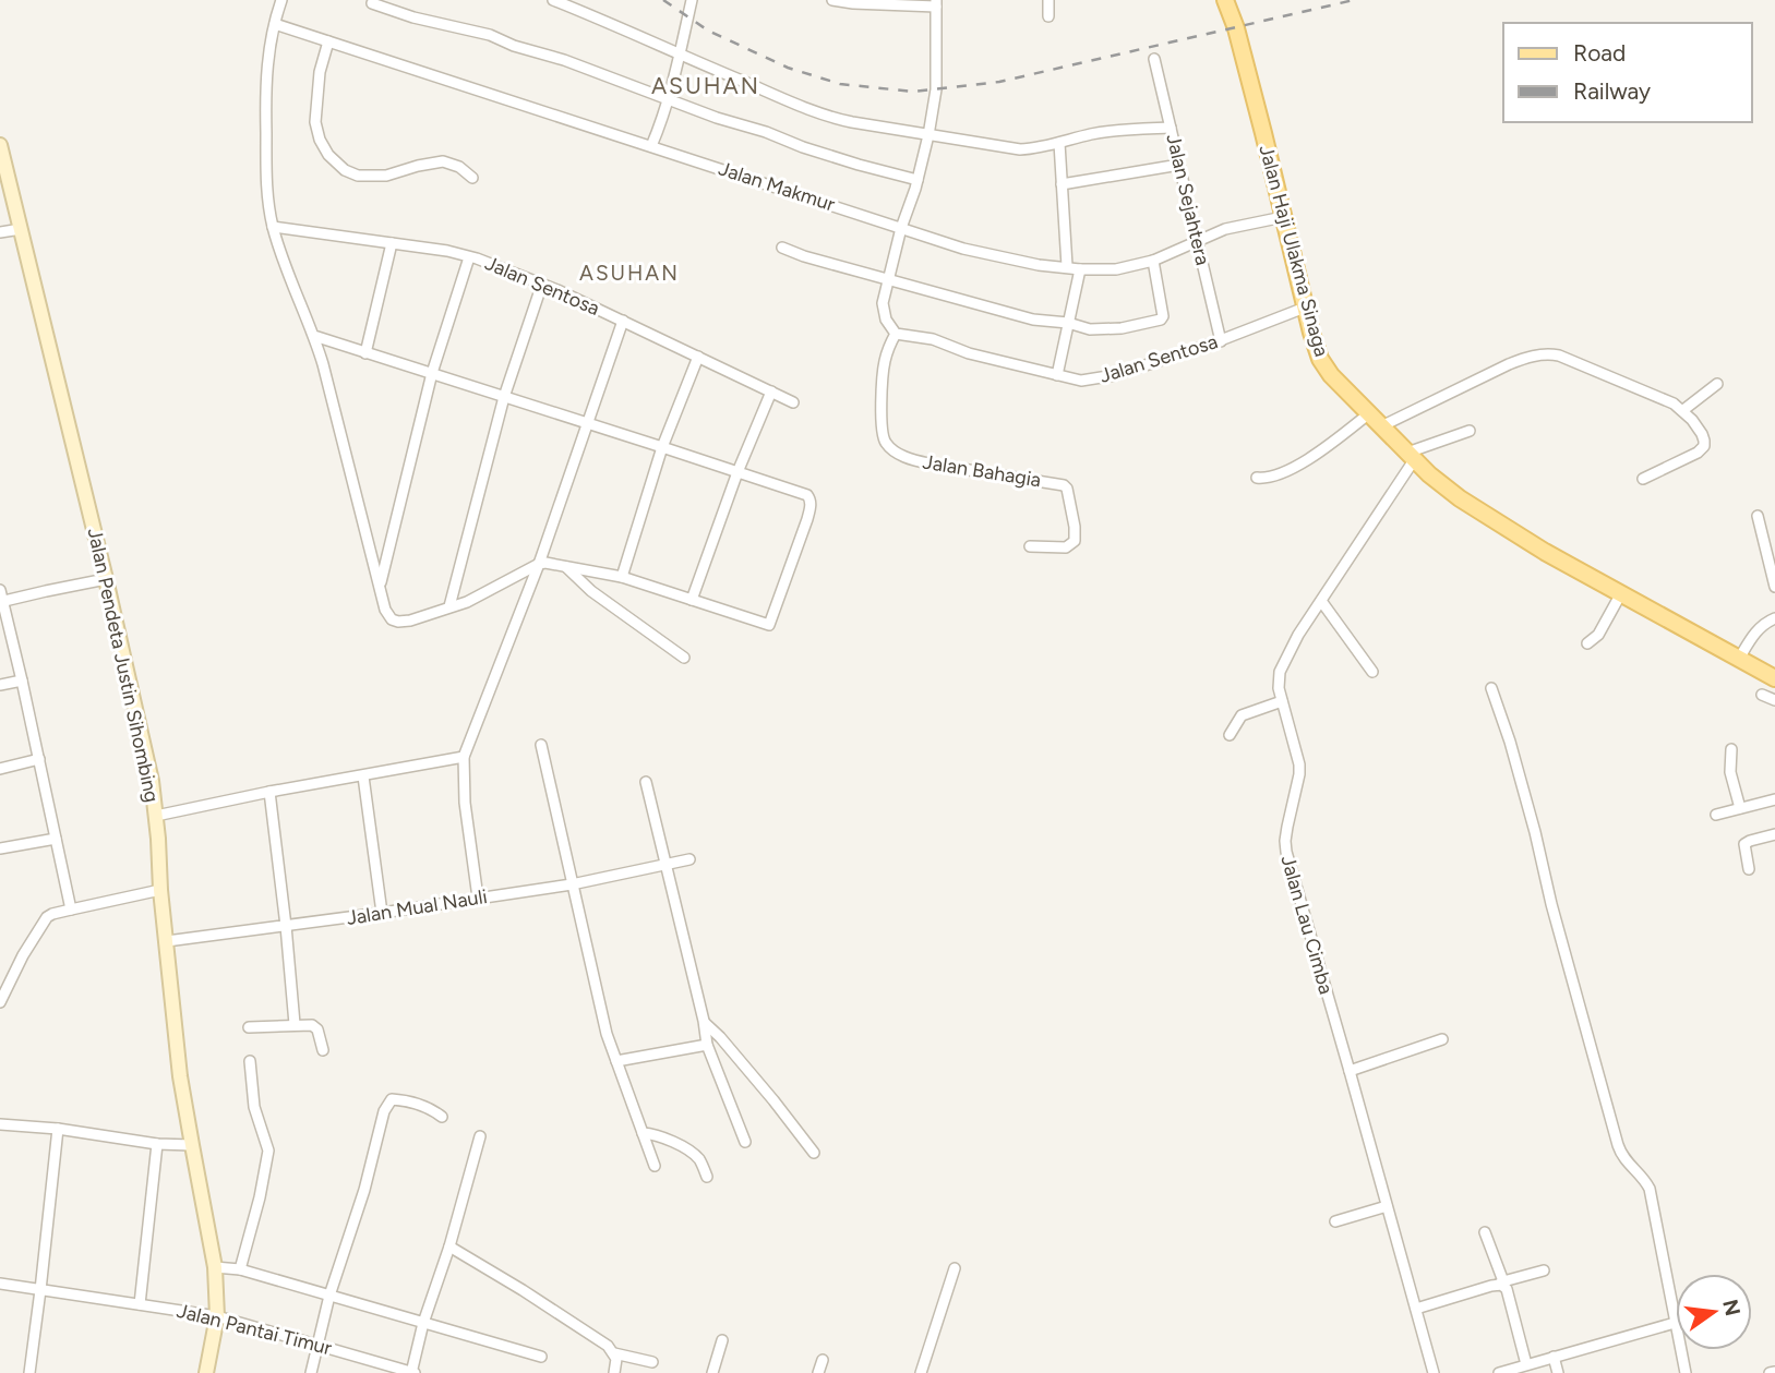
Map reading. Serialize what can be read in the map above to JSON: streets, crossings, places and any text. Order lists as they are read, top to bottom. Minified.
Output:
{"streets":{"main road":["Jalan Haji Ulakma Sinaga"],"street":["Jalan Makmur","Jalan Sejahtera","Jalan Sentosa","Jalan Bahagia","Jalan Pendeta Justin Sihombing","Jalan Mual Nauli","Jalan Lau Cimba","Jalan Pantai Timur"]},"crossings":[["Jalan Makmur","Jalan Sejahtera"],["Jalan Makmur","Jalan Haji Ulakma Sinaga"],["Jalan Sejahtera","Jalan Sentosa"],["Jalan Haji Ulakma Sinaga","Jalan Sentosa"],["Jalan Haji Ulakma Sinaga","Jalan Lau Cimba"],["Jalan Sentosa","Jalan Bahagia"],["Jalan Pendeta Justin Sihombing","Jalan Mual Nauli"],["Jalan Pendeta Justin Sihombing","Jalan Pantai Timur"]],"districts":["ASUHAN","ASUHAN"],"legend":["Road","Railway"],"north":"right"}
